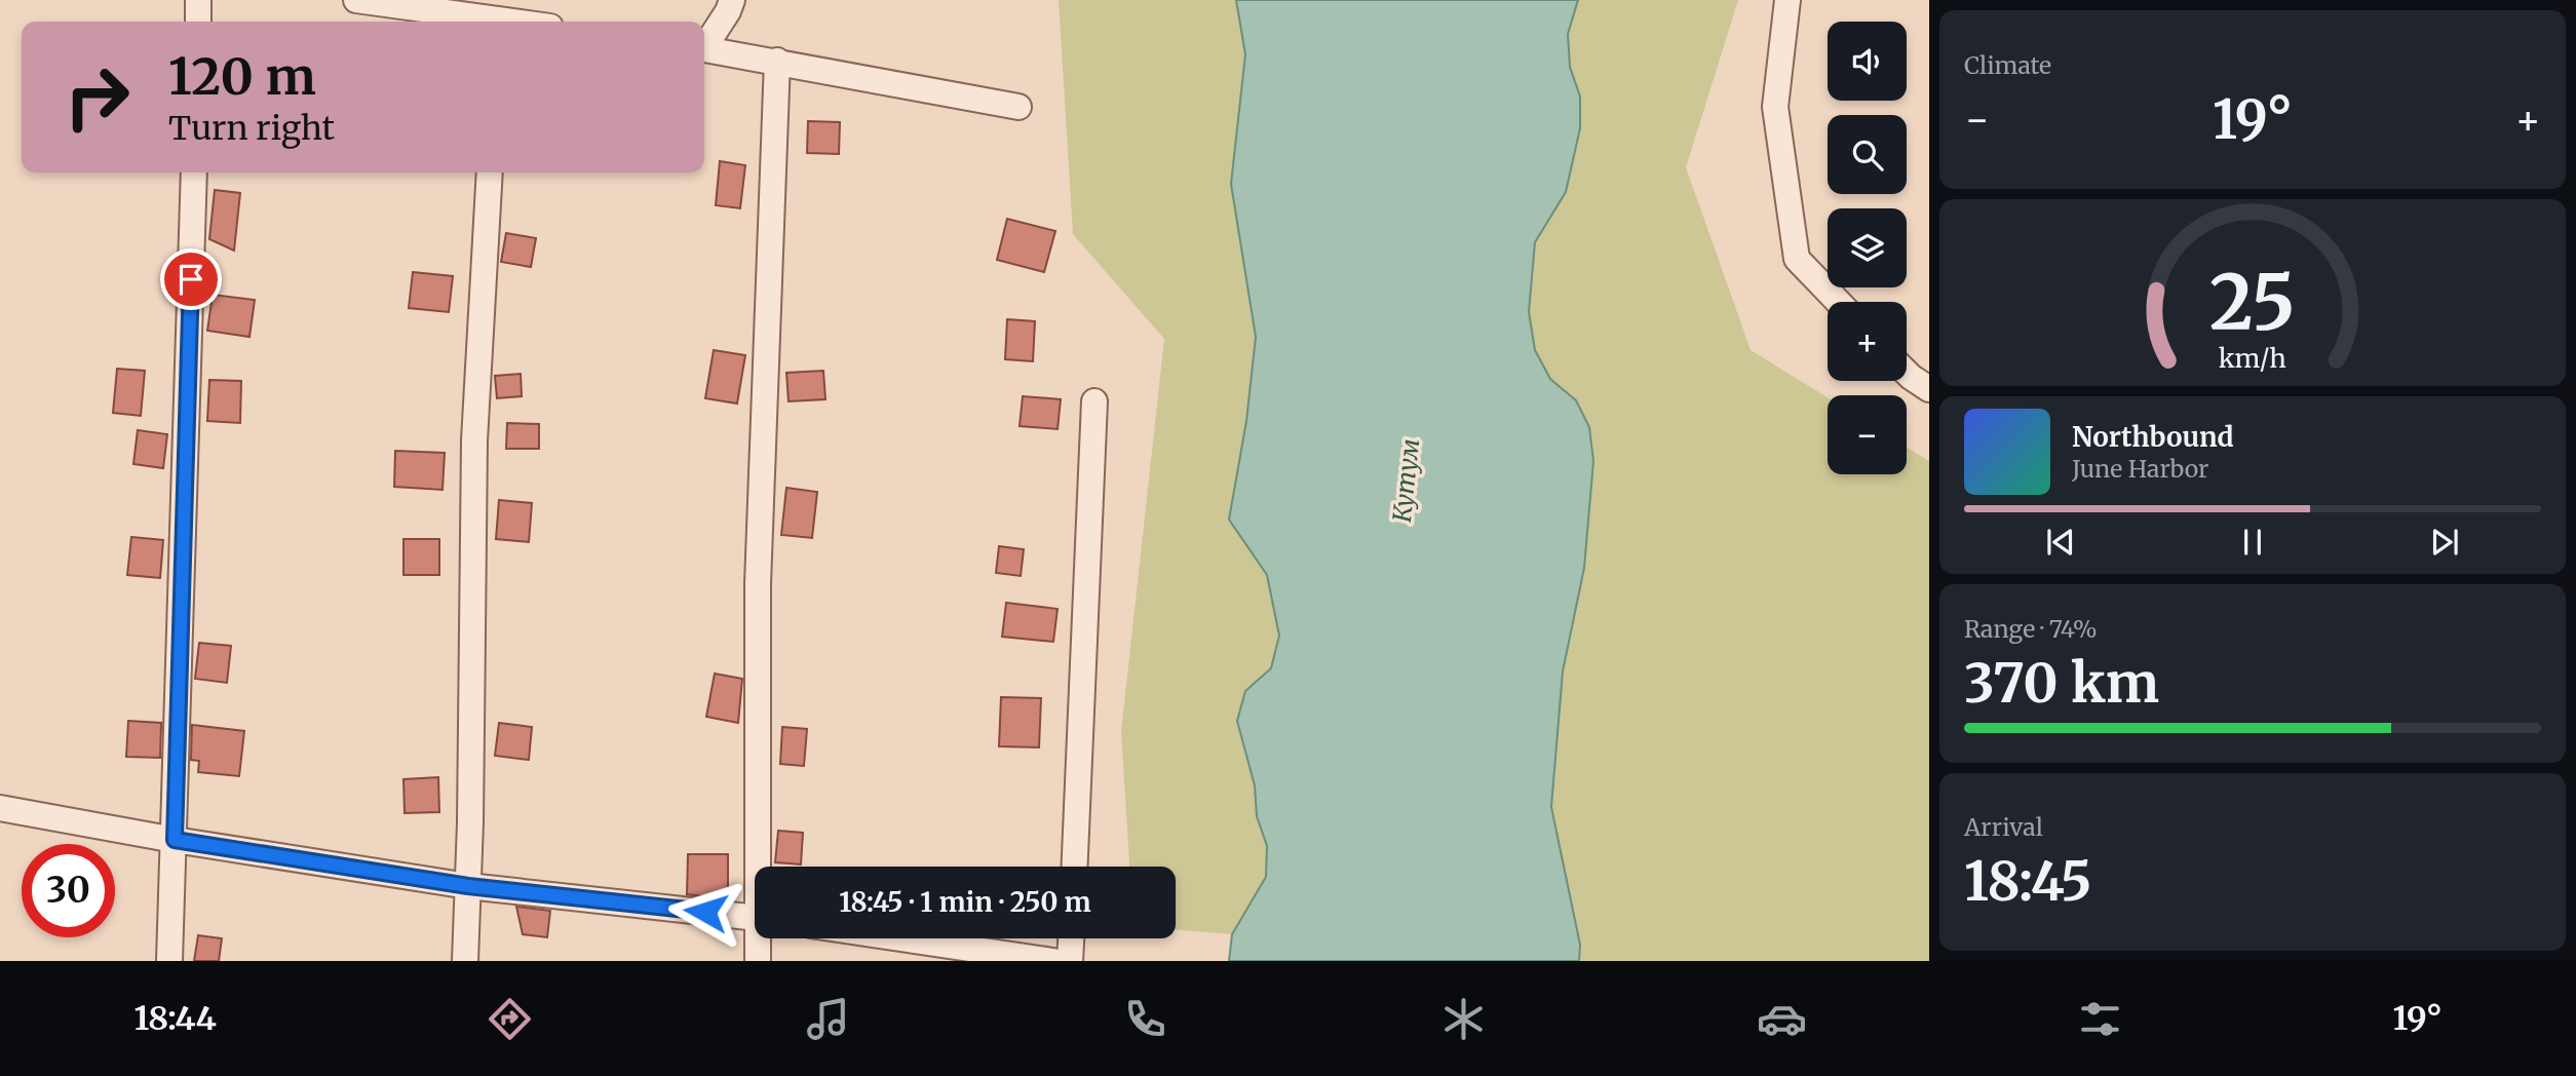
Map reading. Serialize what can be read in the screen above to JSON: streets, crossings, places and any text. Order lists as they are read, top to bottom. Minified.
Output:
{"water":["Кутум"],"page":{"tile":["Climate",["Range · 74%","370 km"],["Arrival","18:45"]],"map_buttons":["+","−"],"turn":["120 m","Turn right"],"heat":["−","19°","+"],"song":["Northbound","June Harbor"],"limit":"30","trip":"18:45 · 1 min · 250 m","tabs":["18:44","19°"],"gauge":["25","km/h"]}}
